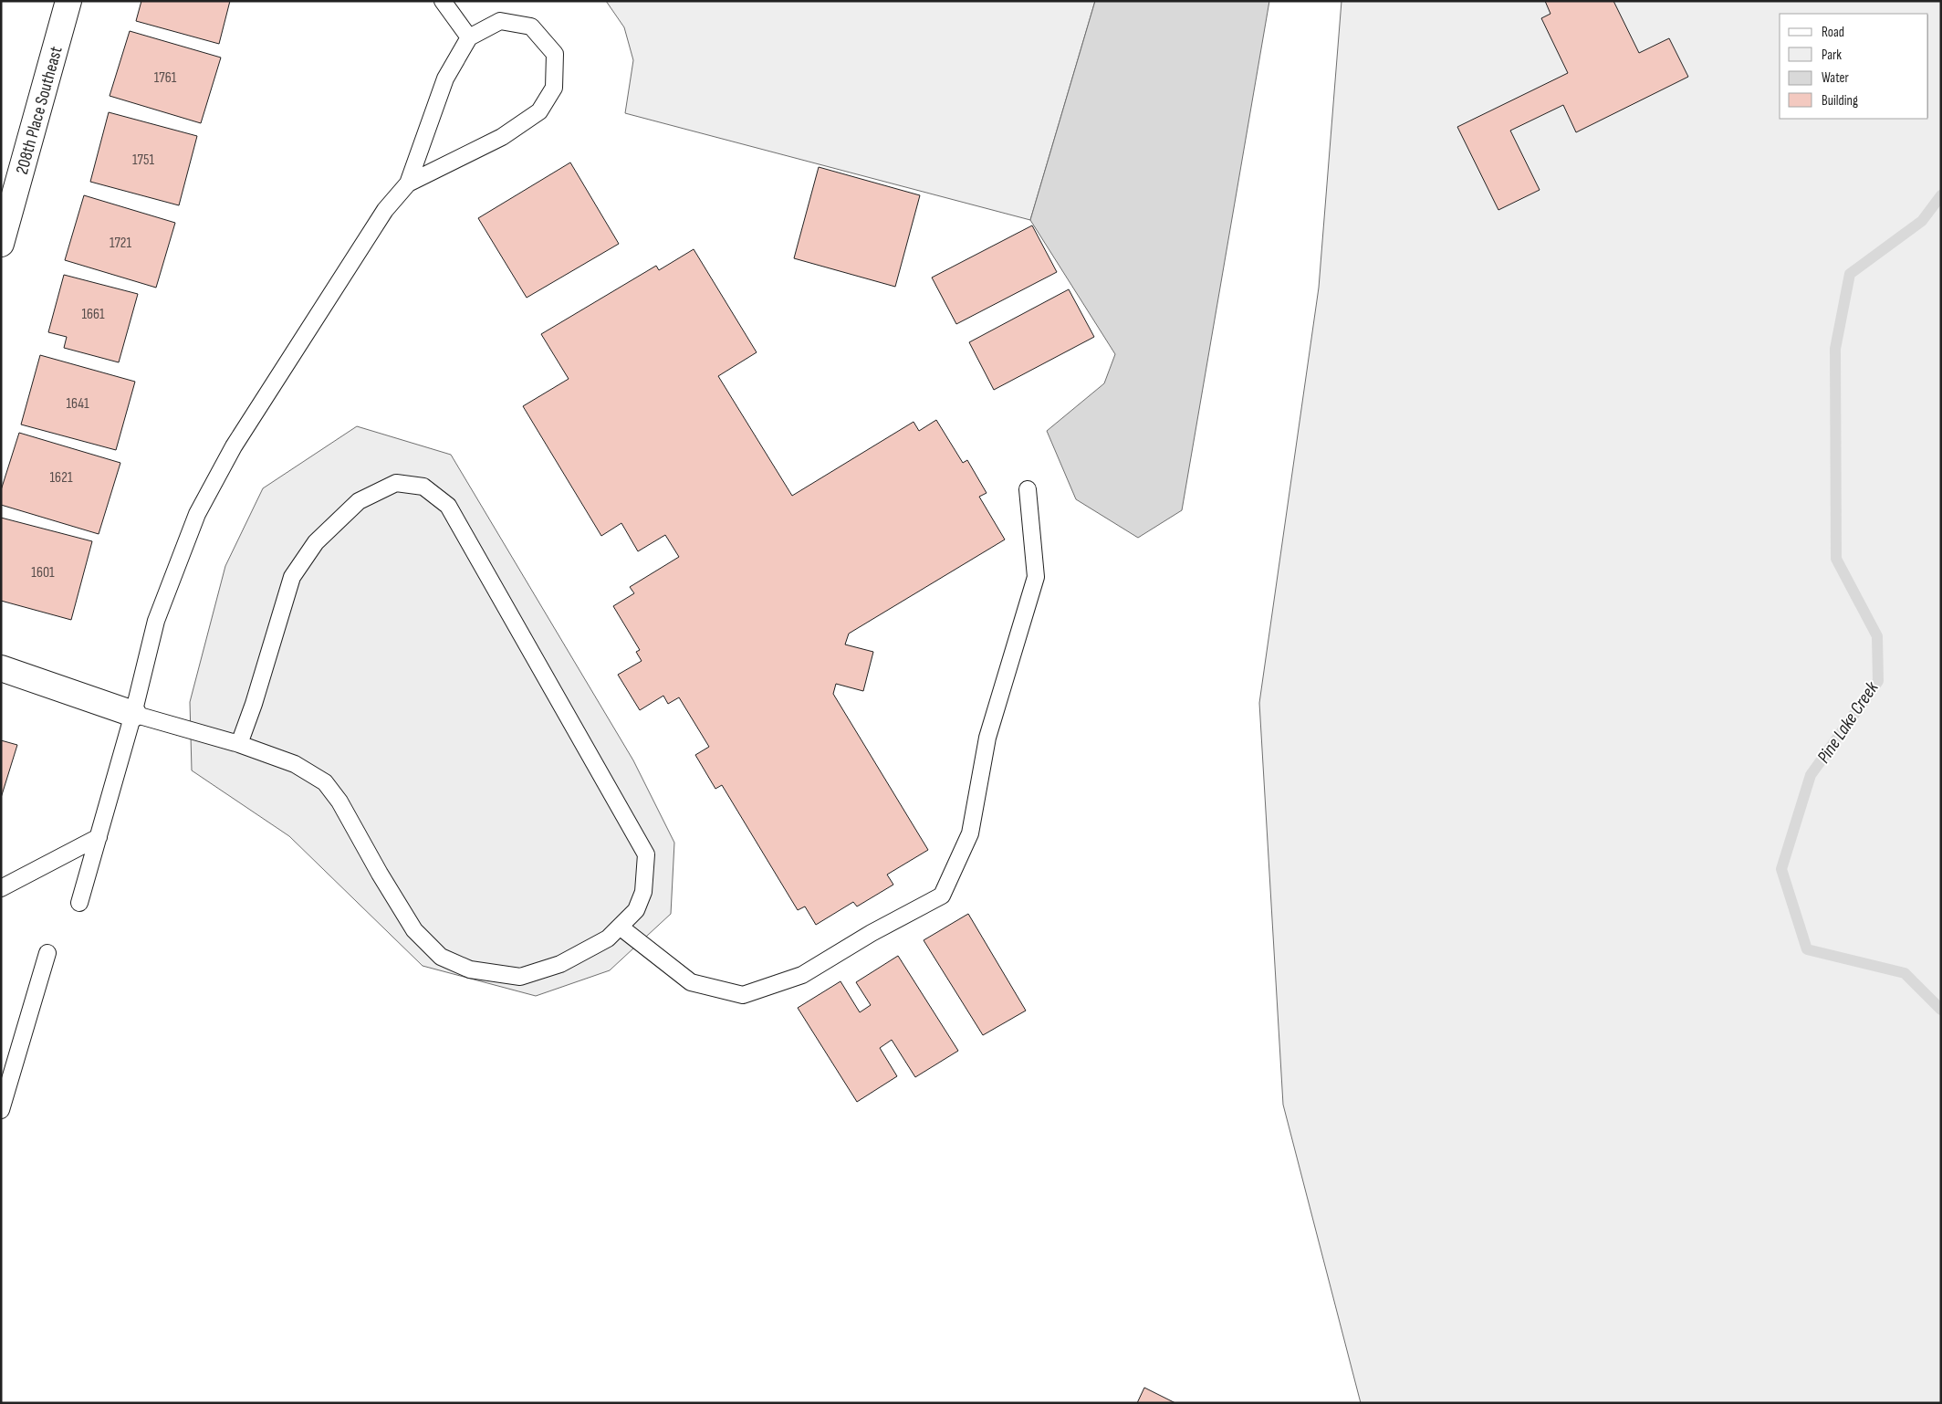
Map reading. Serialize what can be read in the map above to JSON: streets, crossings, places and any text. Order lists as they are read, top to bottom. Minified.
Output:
{"streets":{"street":["208th Place Southeast"]},"water":["Pine Lake Creek"],"house_numbers":["1761","1751","1721","1661","1641","1621","1601"],"legend":["Road","Park","Water","Building"]}
